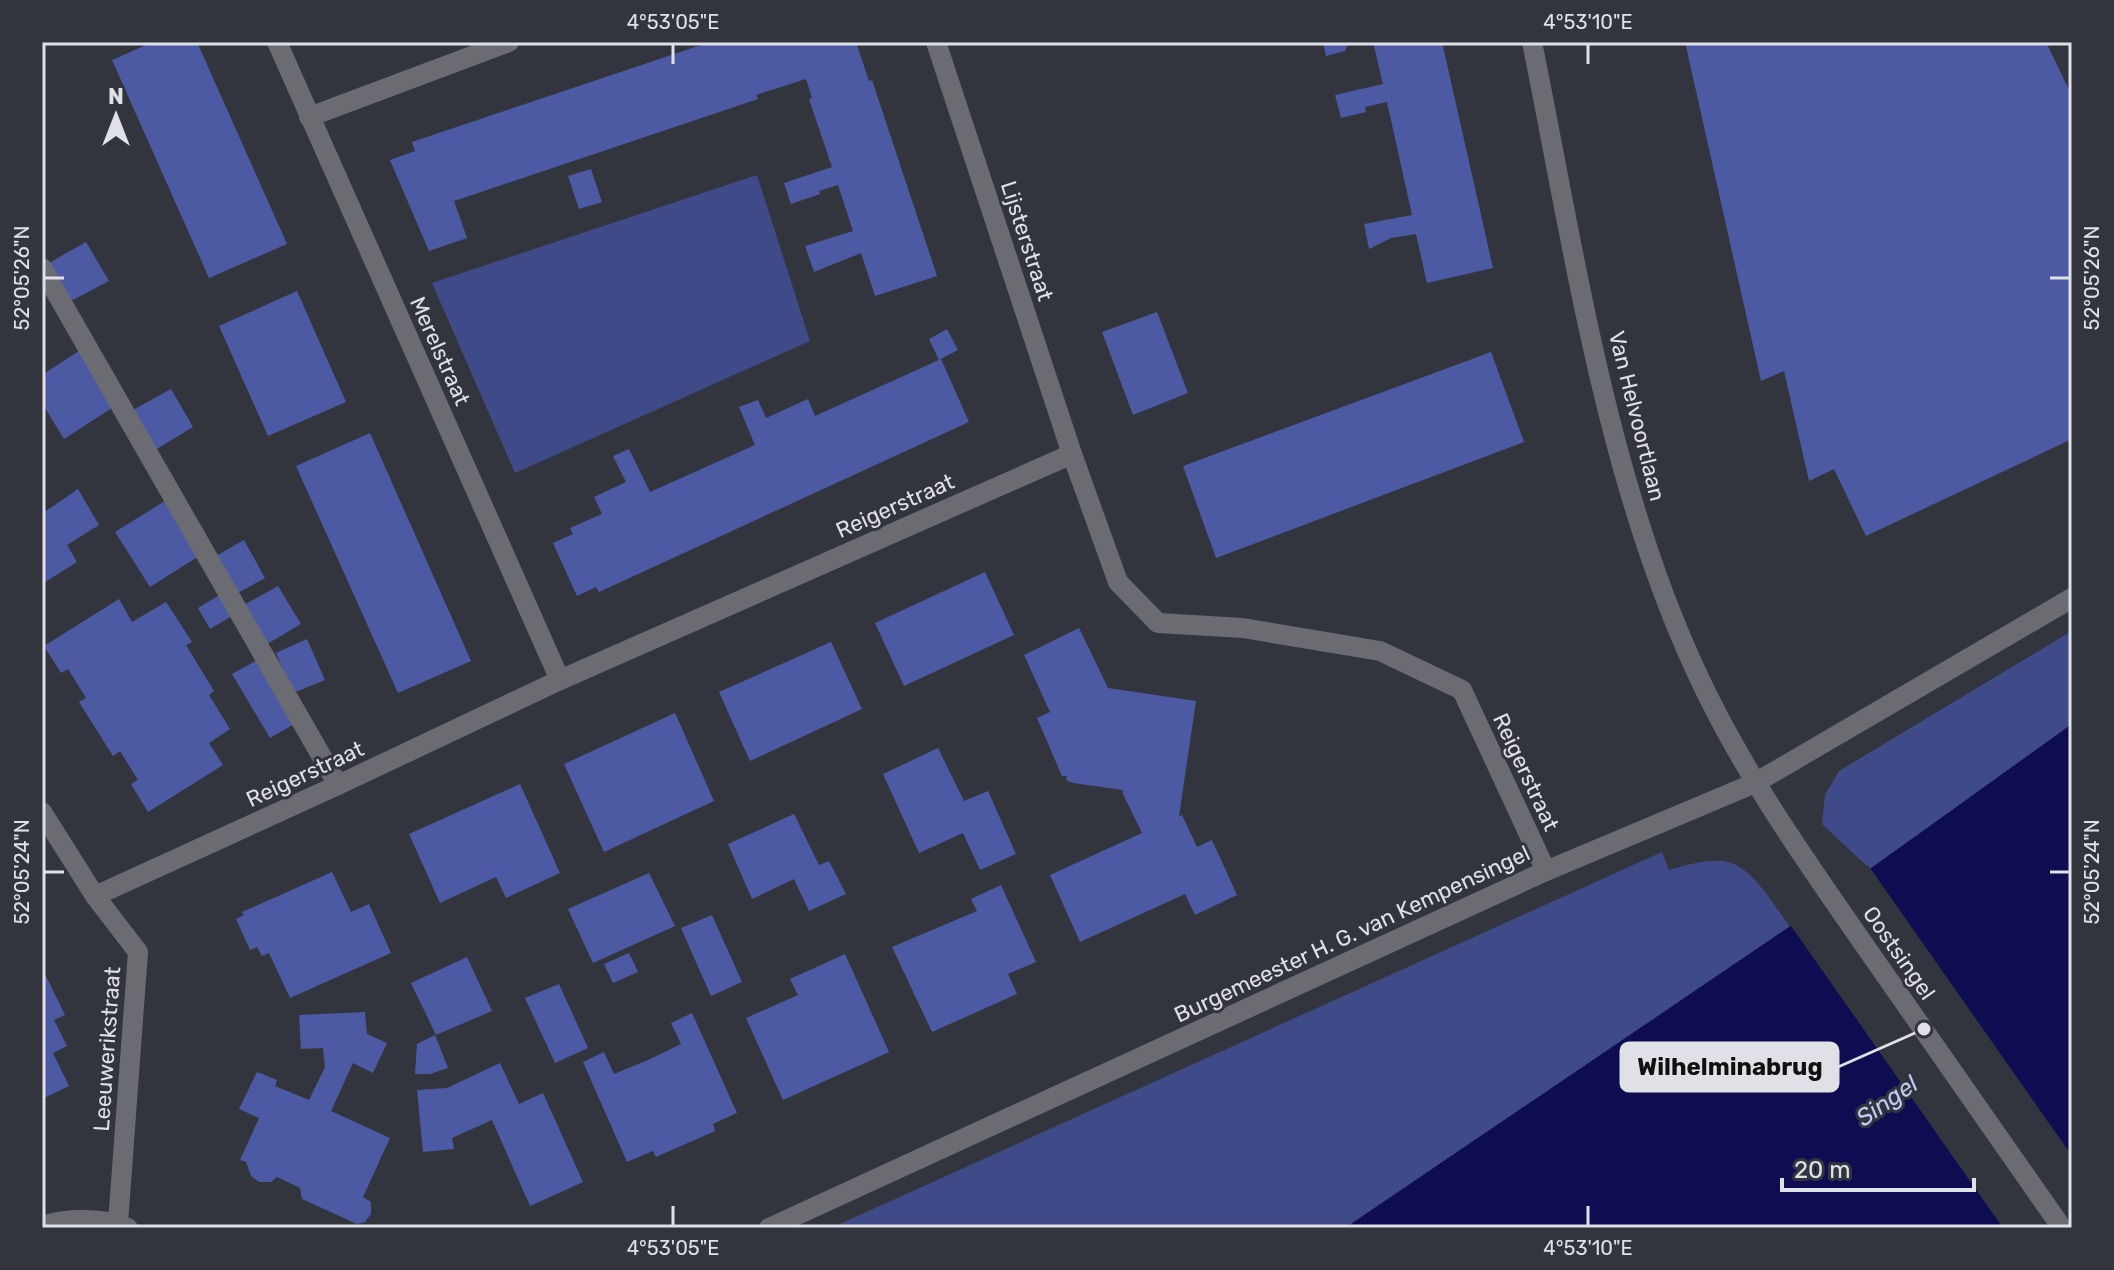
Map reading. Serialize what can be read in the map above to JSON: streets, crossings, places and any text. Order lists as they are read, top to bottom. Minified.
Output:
{"streets":{"street":["Lijsterstraat","Merelstraat","Van Helvoortlaan","Reigerstraat","Burgemeester H. G. van Kempensingel","Oostsingel","Leeuwerikstraat"]},"crossings":[["Lijsterstraat","Reigerstraat"],["Merelstraat","Reigerstraat"],["Van Helvoortlaan","Burgemeester H. G. van Kempensingel"],["Van Helvoortlaan","Oostsingel"],["Reigerstraat","Burgemeester H. G. van Kempensingel"],["Reigerstraat","Leeuwerikstraat"],["Burgemeester H. G. van Kempensingel","Oostsingel"]],"water":["Singel"],"places":["Wilhelminabrug"],"scale_bar":"20 m","north":"top","coordinates":["4°53'05\"E","4°53'10\"E","52°05'26\"N","52°05'24\"N"]}
